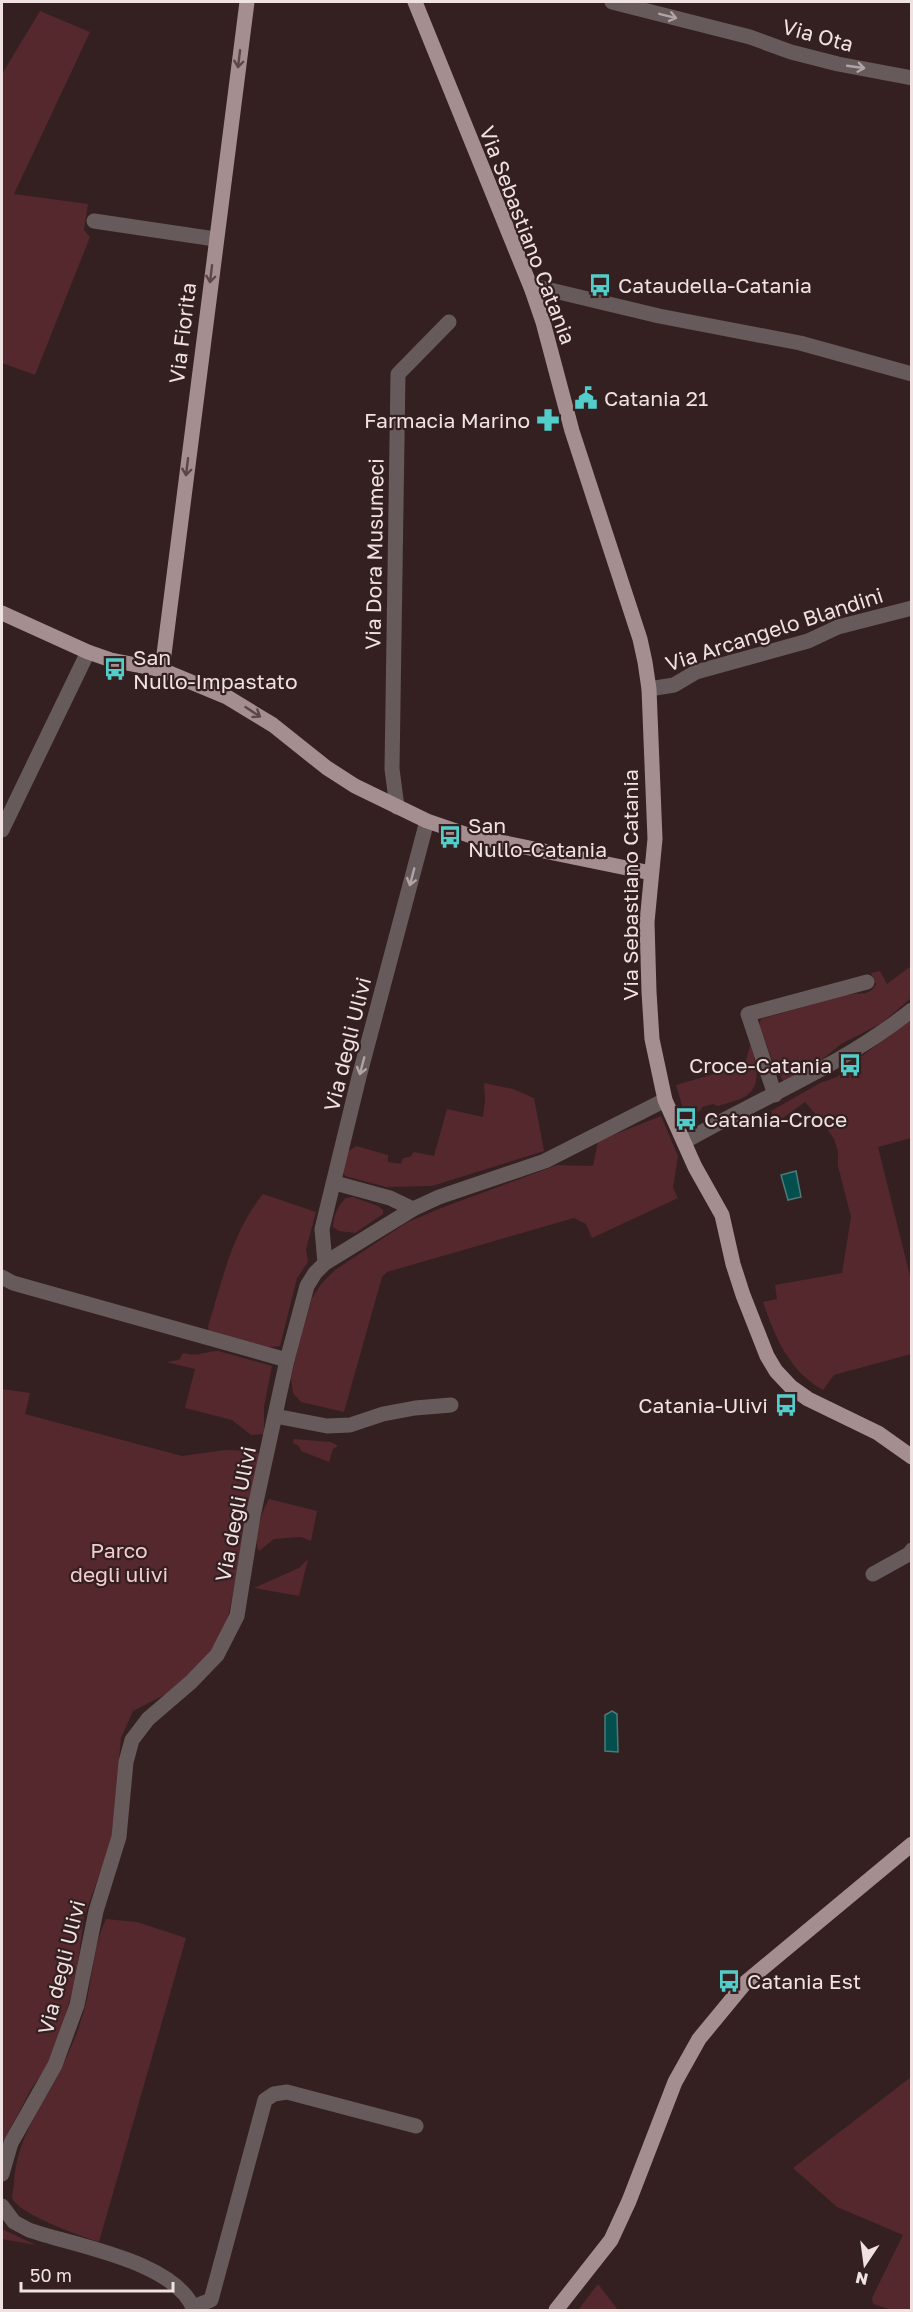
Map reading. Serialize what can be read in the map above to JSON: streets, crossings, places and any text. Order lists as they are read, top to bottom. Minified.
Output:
{"streets":{"main road":["Via Sebastiano Catania","Via Fiorita"],"street":["Via Ota","Via Dora Musumeci","Via Arcangelo Blandini","Via degli Ulivi"]},"crossings":[["Via Sebastiano Catania","Via Arcangelo Blandini"]],"one_way":["Via Ota","Via Fiorita"],"parks":["Parco degli ulivi"],"places":{"bus stop":["Cataudella-Catania","San Nullo-Impastato","San Nullo-Catania","Croce-Catania","Catania-Croce","Catania-Ulivi","Catania Est"],"public building":["Catania 21"],"pharmacy":["Farmacia Marino"]},"scale_bar":"50 m","north":"bottom"}
